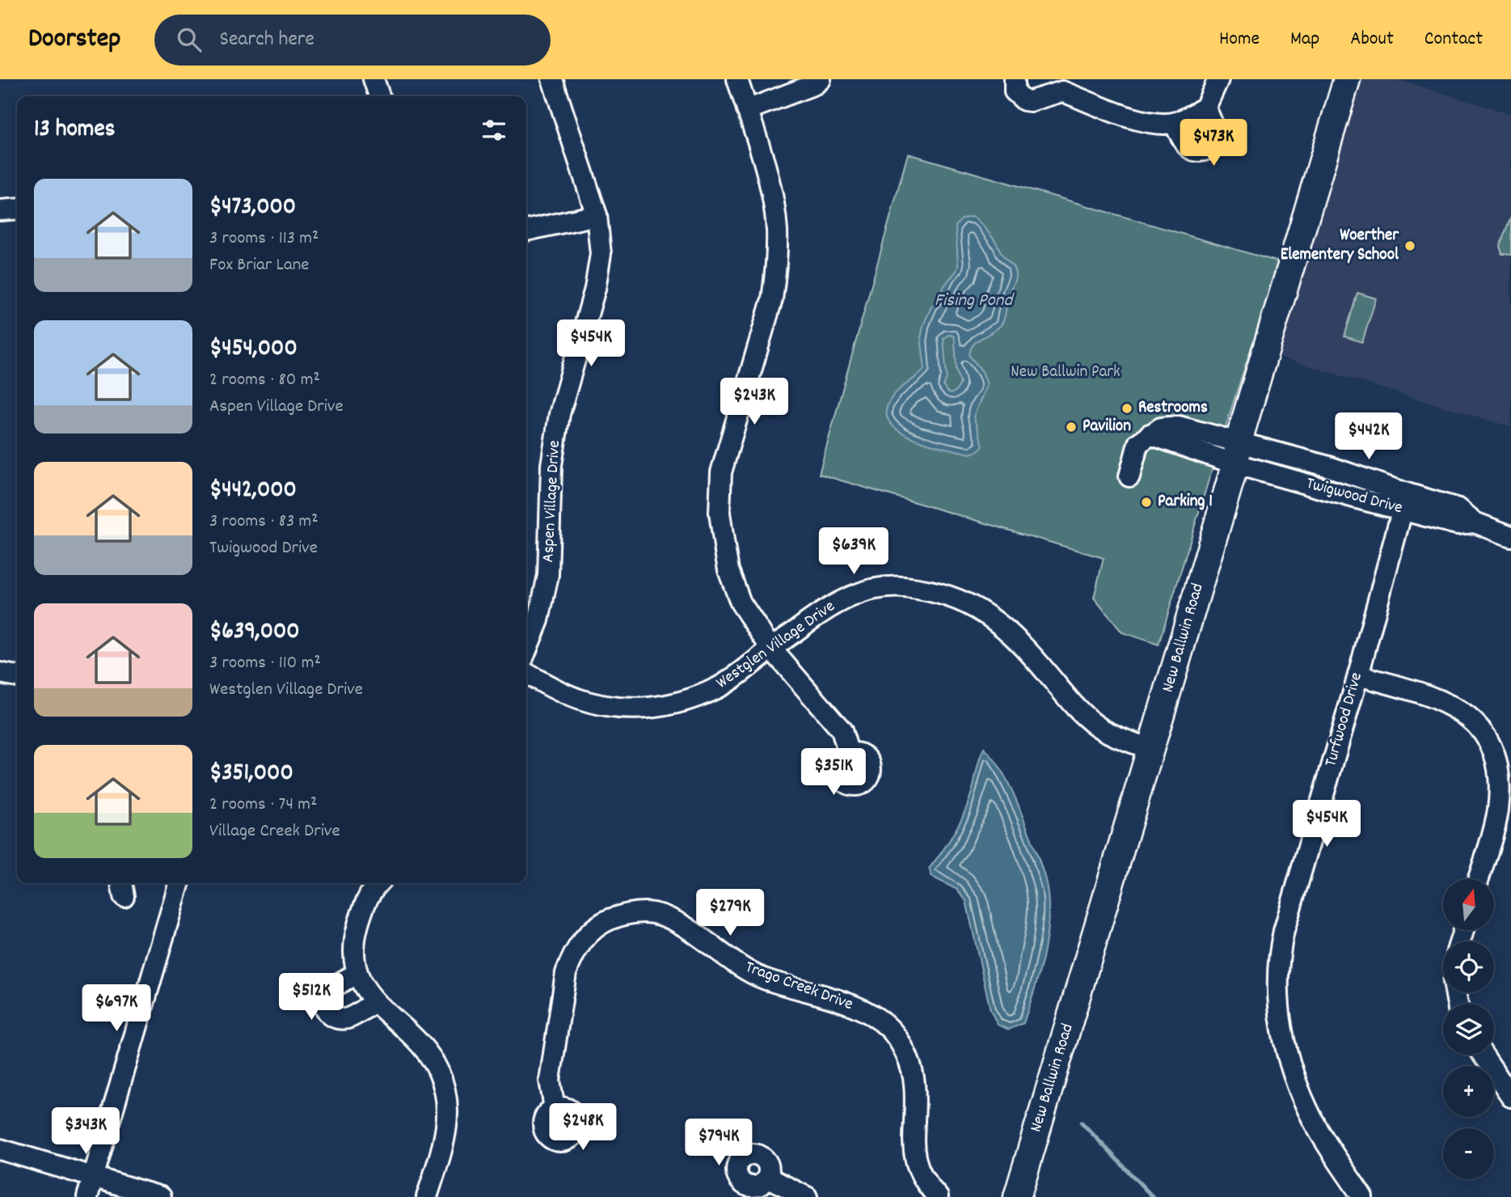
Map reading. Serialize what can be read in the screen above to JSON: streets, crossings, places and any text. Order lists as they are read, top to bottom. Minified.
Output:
{"streets":{"main road":["New Ballwin Road"],"street":["Twigwood Drive","Aspen Village Drive","Westglen Village Drive","Turfwood Drive","Trago Creek Drive"]},"crossings":[["Twigwood Drive","New Ballwin Road"],["Twigwood Drive","Turfwood Drive"],["New Ballwin Road","Westglen Village Drive"]],"water":["Fising Pond"],"parks":["New Ballwin Park"],"places":["Woerther Elementery School","Restrooms","Pavilion","Parking 1"],"north":"top","page":{"header":"Doorstep","search":"Search here","nav":["Home","Map","About","Contact"],"heading":"13 homes","price":["$473K","$454K","$243K","$442K","$639K","$351K","$454K","$279K","$512K","$697K","$248K","$343K","$794K"],"list":[{"name":"$473,000","note":"3 rooms · 113 m² · Fox Briar Lane"},{"name":"$454,000","note":"2 rooms · 80 m² · Aspen Village Drive"},{"name":"$442,000","note":"3 rooms · 83 m² · Twigwood Drive"},{"name":"$639,000","note":"3 rooms · 110 m² · Westglen Village Drive"},{"name":"$351,000","note":"2 rooms · 74 m² · Village Creek Drive"}],"map_buttons":["+","−"]}}
